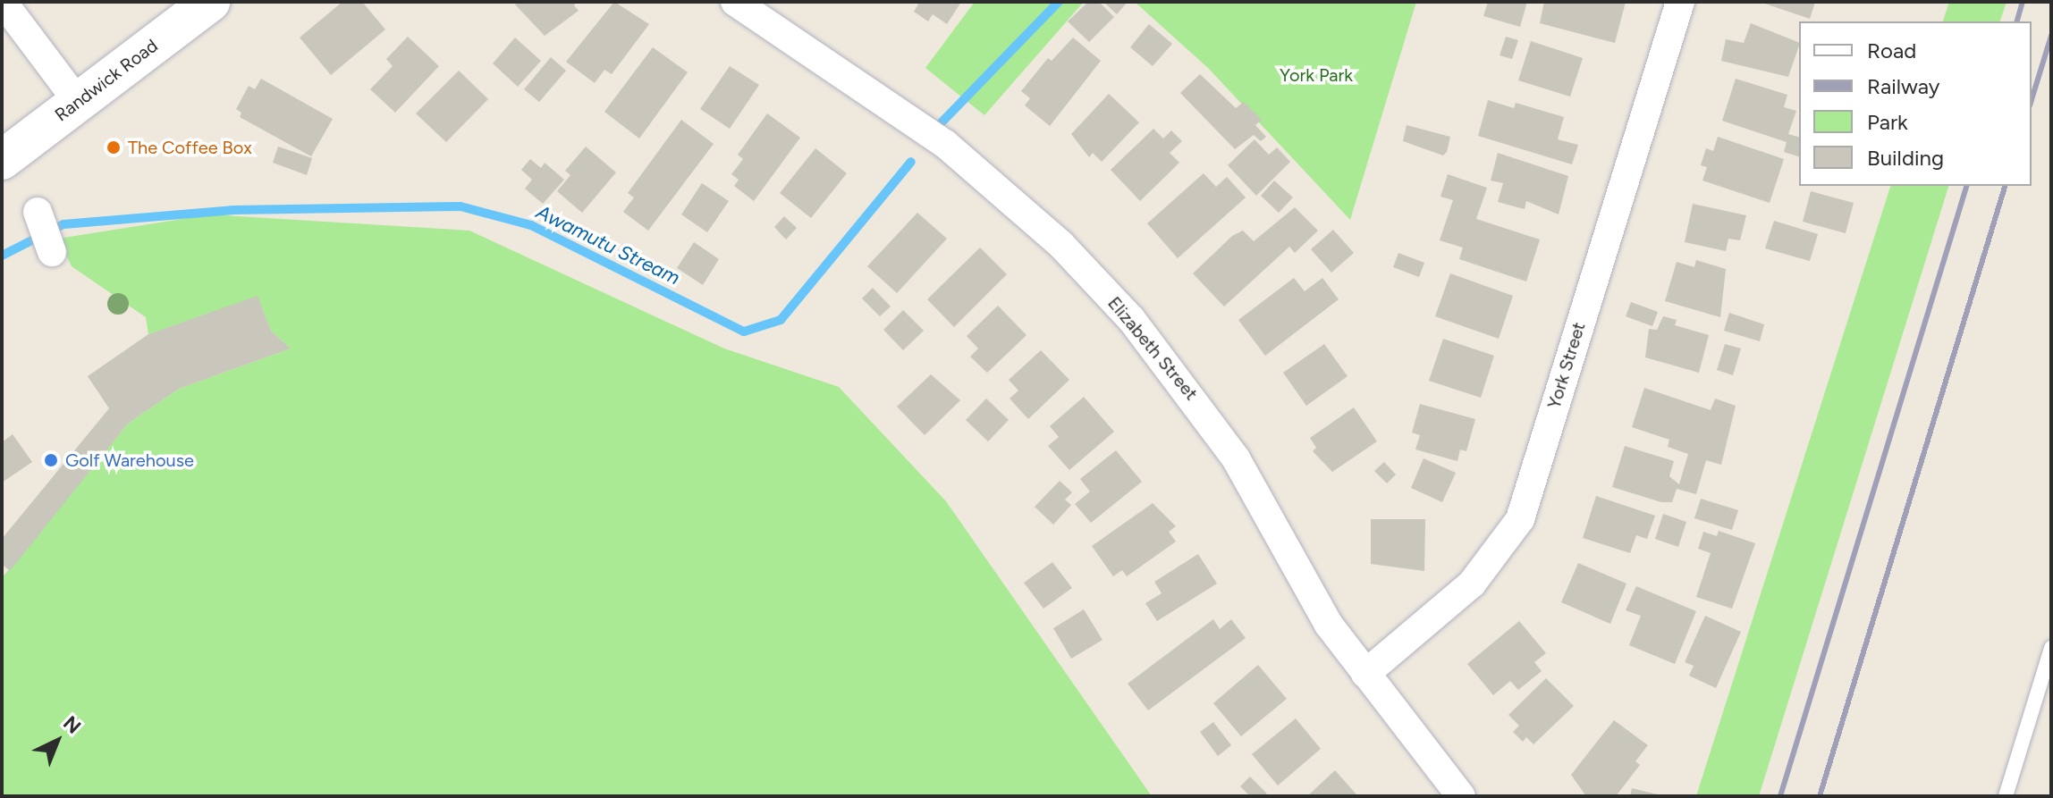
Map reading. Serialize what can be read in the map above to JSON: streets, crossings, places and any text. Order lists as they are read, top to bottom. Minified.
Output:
{"streets":{"main road":["Randwick Road"],"street":["Elizabeth Street","York Street"]},"crossings":[["Elizabeth Street","York Street"]],"water":["Awamutu Stream"],"parks":["York Park"],"places":["The Coffee Box","Golf Warehouse"],"legend":["Road","Railway","Park","Building"],"north":"top right"}
